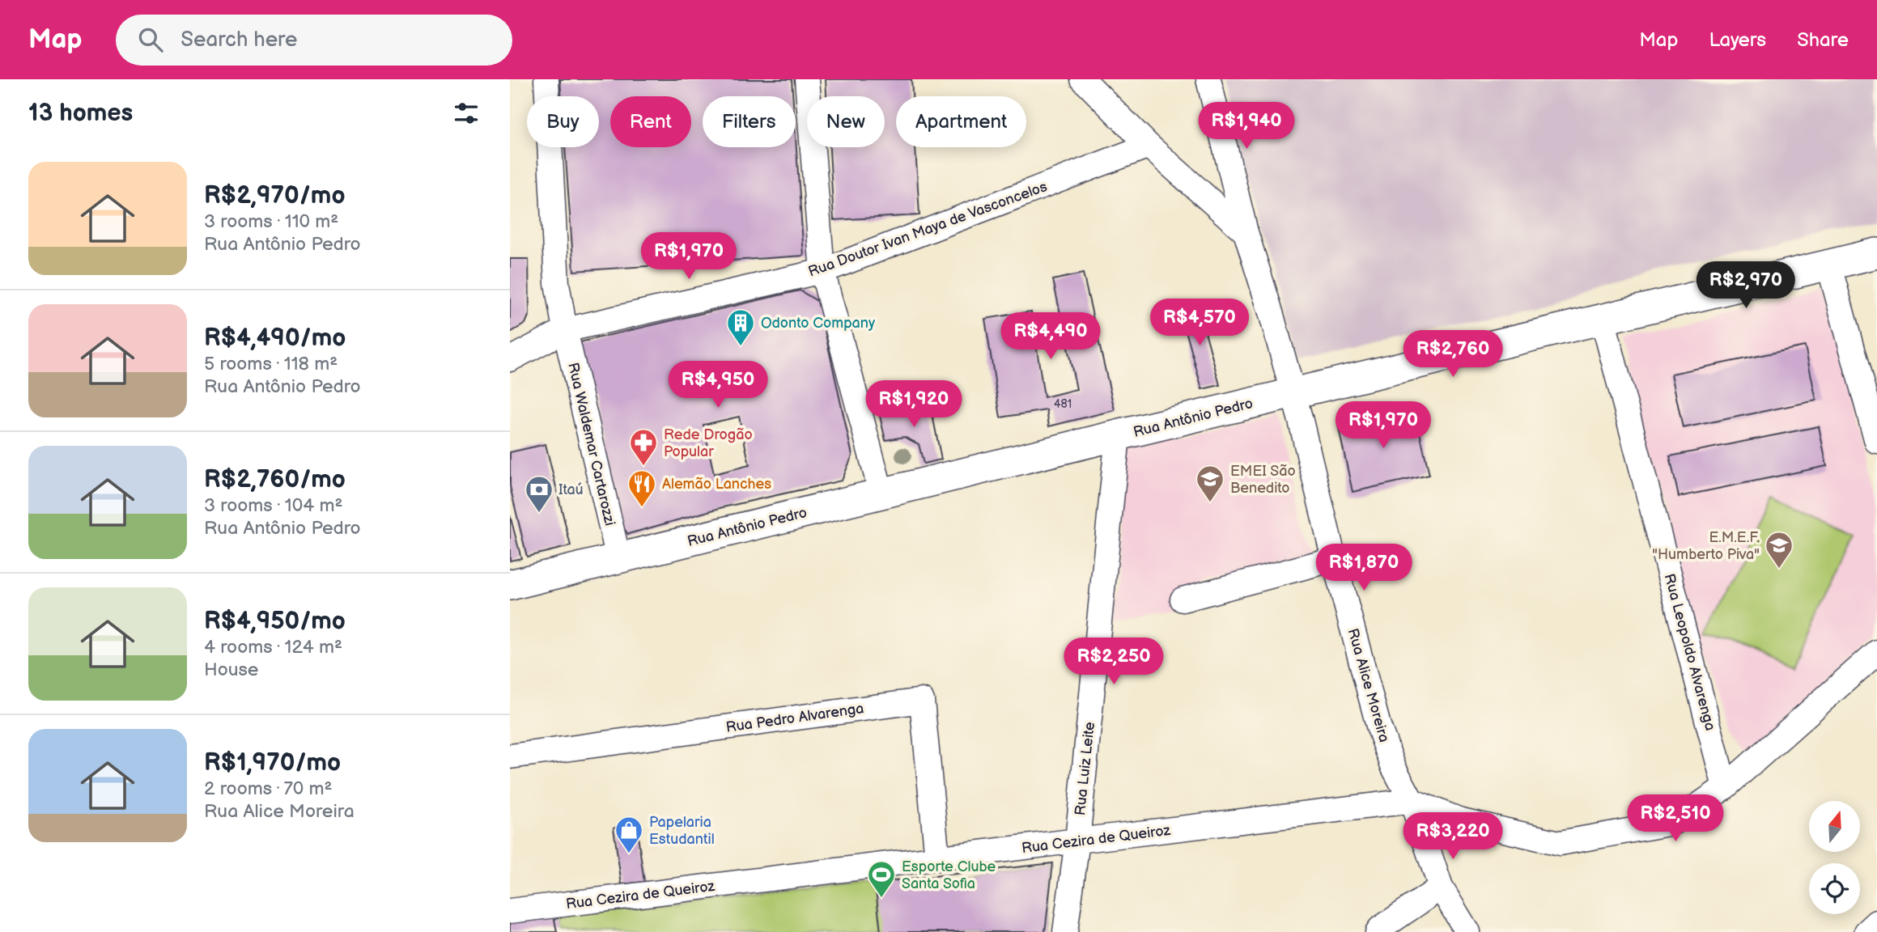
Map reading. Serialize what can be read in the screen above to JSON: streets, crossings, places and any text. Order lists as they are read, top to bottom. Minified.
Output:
{"streets":{"main road":["Rua Antônio Pedro"],"street":["Rua Doutor Ivan Maya de Vasconcelos","Rua Waldemar Cartarozzi","Rua Leopoldo Alvarenga","Rua Alice Moreira","Rua Pedro Alvarenga","Rua Luiz Leite","Rua Cezira de Queiroz"]},"crossings":[["Rua Doutor Ivan Maya de Vasconcelos","Rua Waldemar Cartarozzi"],["Rua Antônio Pedro","Rua Waldemar Cartarozzi"],["Rua Antônio Pedro","Rua Leopoldo Alvarenga"],["Rua Antônio Pedro","Rua Alice Moreira"],["Rua Antônio Pedro","Rua Luiz Leite"],["Rua Alice Moreira","Rua Cezira de Queiroz"],["Rua Pedro Alvarenga","Rua Cezira de Queiroz"],["Rua Luiz Leite","Rua Cezira de Queiroz"]],"places":{"building":["Odonto Company"],"pharmacy":["Rede Drogão Popular"],"school or university":["EMEI São Benedito","E.M.E.F. \"Humberto Piva\""],"restaurant":["Alemão Lanches"],"bank":["Itaú"],"shop":["Papelaria Estudantil"],"sports":["Esporte Clube Santa Sofia"]},"house_numbers":["481"],"north":"top","page":{"header":"Map","search":"Search here","nav":["Map","Layers","Share"],"heading":"13 homes","chip":["Buy","Rent","Filters","New","Apartment"],"price":["R$1,940","R$1,970","R$2,970","R$4,570","R$4,490","R$2,760","R$4,950","R$1,920","R$1,970","R$1,870","R$2,250","R$2,510","R$3,220"],"list":[{"name":"R$2,970/mo","note":"3 rooms · 110 m² · Rua Antônio Pedro"},{"name":"R$4,490/mo","note":"5 rooms · 118 m² · Rua Antônio Pedro"},{"name":"R$2,760/mo","note":"3 rooms · 104 m² · Rua Antônio Pedro"},{"name":"R$4,950/mo","note":"4 rooms · 124 m² · House"},{"name":"R$1,970/mo","note":"2 rooms · 70 m² · Rua Alice Moreira"}]}}
